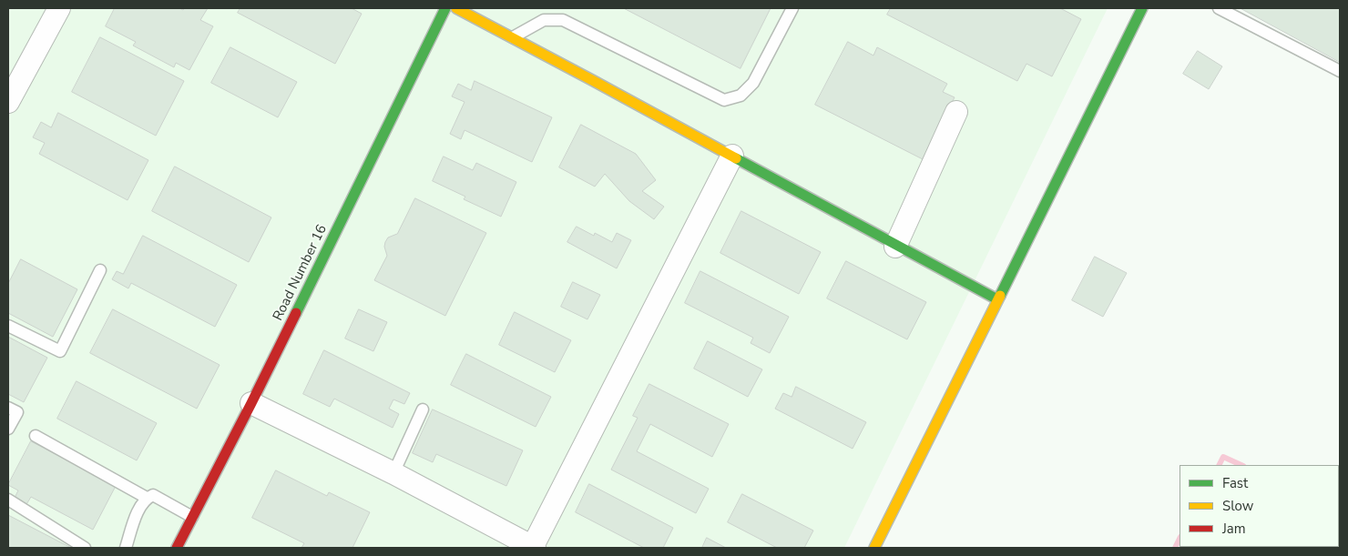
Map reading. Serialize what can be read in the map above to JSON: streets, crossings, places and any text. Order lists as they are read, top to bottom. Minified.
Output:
{"streets":{"street":["Road Number 16"]},"legend":["Fast","Slow","Jam"]}
